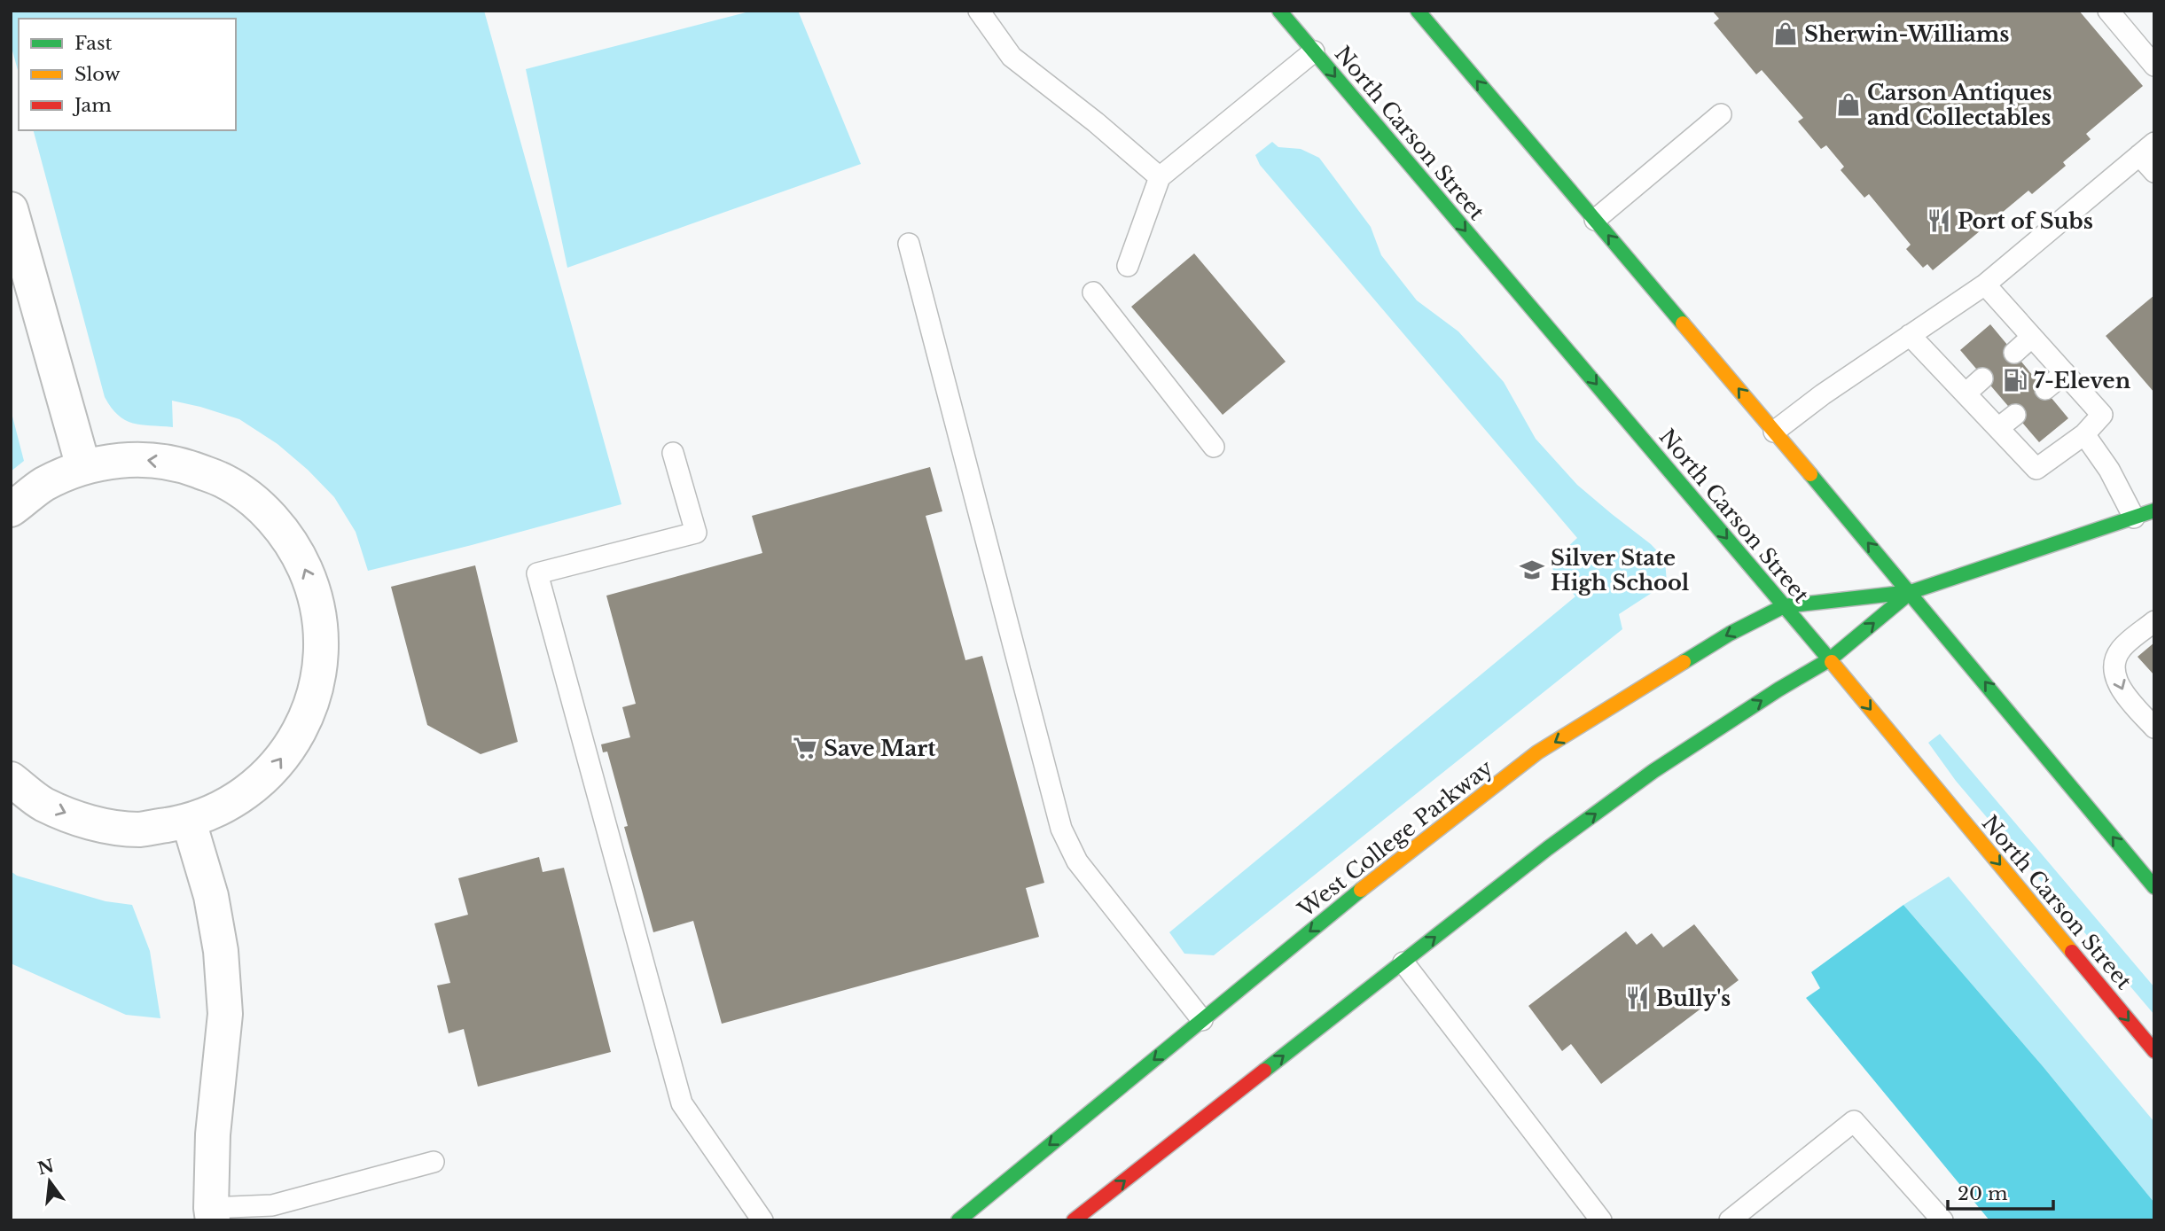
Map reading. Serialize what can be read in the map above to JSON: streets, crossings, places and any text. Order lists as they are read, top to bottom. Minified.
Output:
{"streets":{"main road":["North Carson Street","West College Parkway"]},"crossings":[["North Carson Street","West College Parkway"]],"places":{"shop":["Sherwin-Williams","Carson Antiques and Collectables"],"restaurant":["Port of Subs","Bully's"],"fuel station":["7-Eleven"],"school or university":["Silver State High School"],"supermarket":["Save Mart"]},"legend":["Fast","Slow","Jam"],"scale_bar":"20 m","north":"top"}
